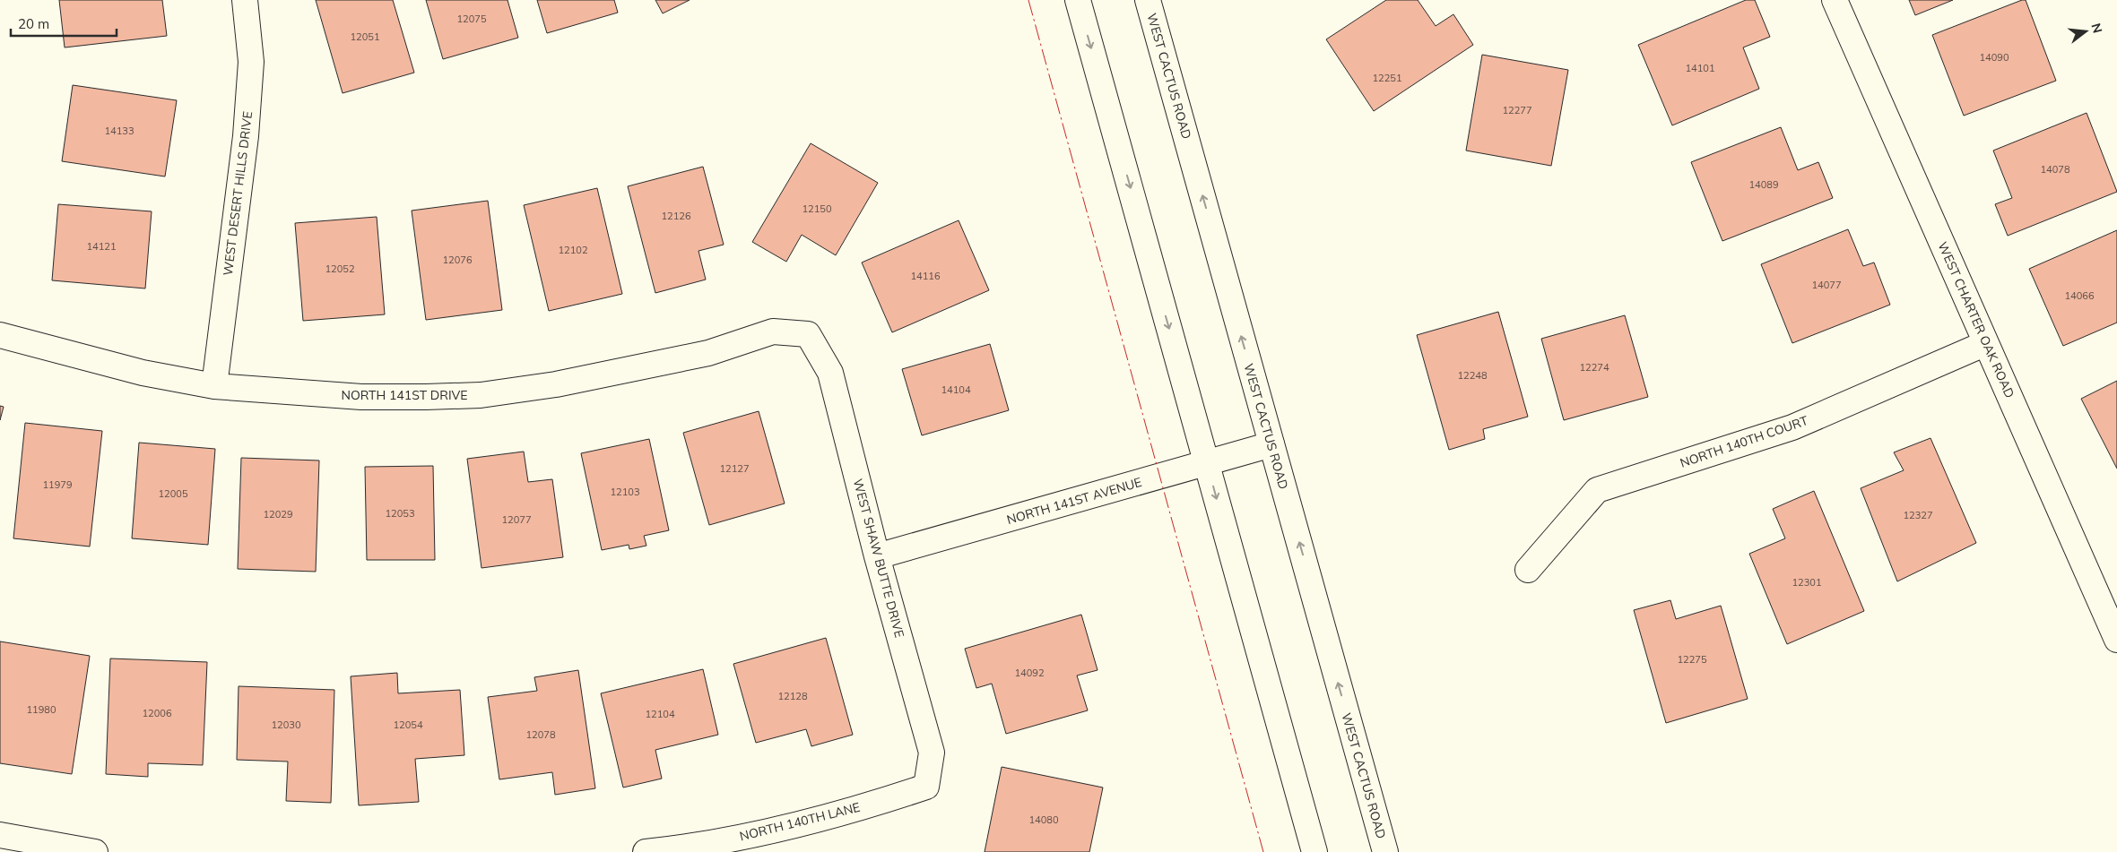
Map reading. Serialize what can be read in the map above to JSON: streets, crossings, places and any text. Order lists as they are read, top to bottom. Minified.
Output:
{"streets":{"street":["WEST CACTUS ROAD","WEST DESERT HILLS DRIVE","WEST CHARTER OAK ROAD","NORTH 141ST DRIVE","NORTH 140TH COURT","NORTH 141ST AVENUE","WEST SHAW BUTTE DRIVE","NORTH 140TH LANE"]},"crossings":[["WEST CACTUS ROAD","NORTH 141ST AVENUE"],["WEST DESERT HILLS DRIVE","NORTH 141ST DRIVE"],["WEST CHARTER OAK ROAD","NORTH 140TH COURT"],["NORTH 141ST DRIVE","WEST SHAW BUTTE DRIVE"],["NORTH 141ST AVENUE","WEST SHAW BUTTE DRIVE"],["WEST SHAW BUTTE DRIVE","NORTH 140TH LANE"]],"house_numbers":["12075","12051","14090","14101","12251","12277","14133","14078","14089","12150","12126","14121","12102","12076","12052","14116","14077","14066","12274","12248","14104","12127","11979","12103","12005","12053","12029","12327","12077","12301","12275","14092","12128","11980","12006","12104","12030","12054","12078","14080"],"scale_bar":"20 m","north":"right"}
